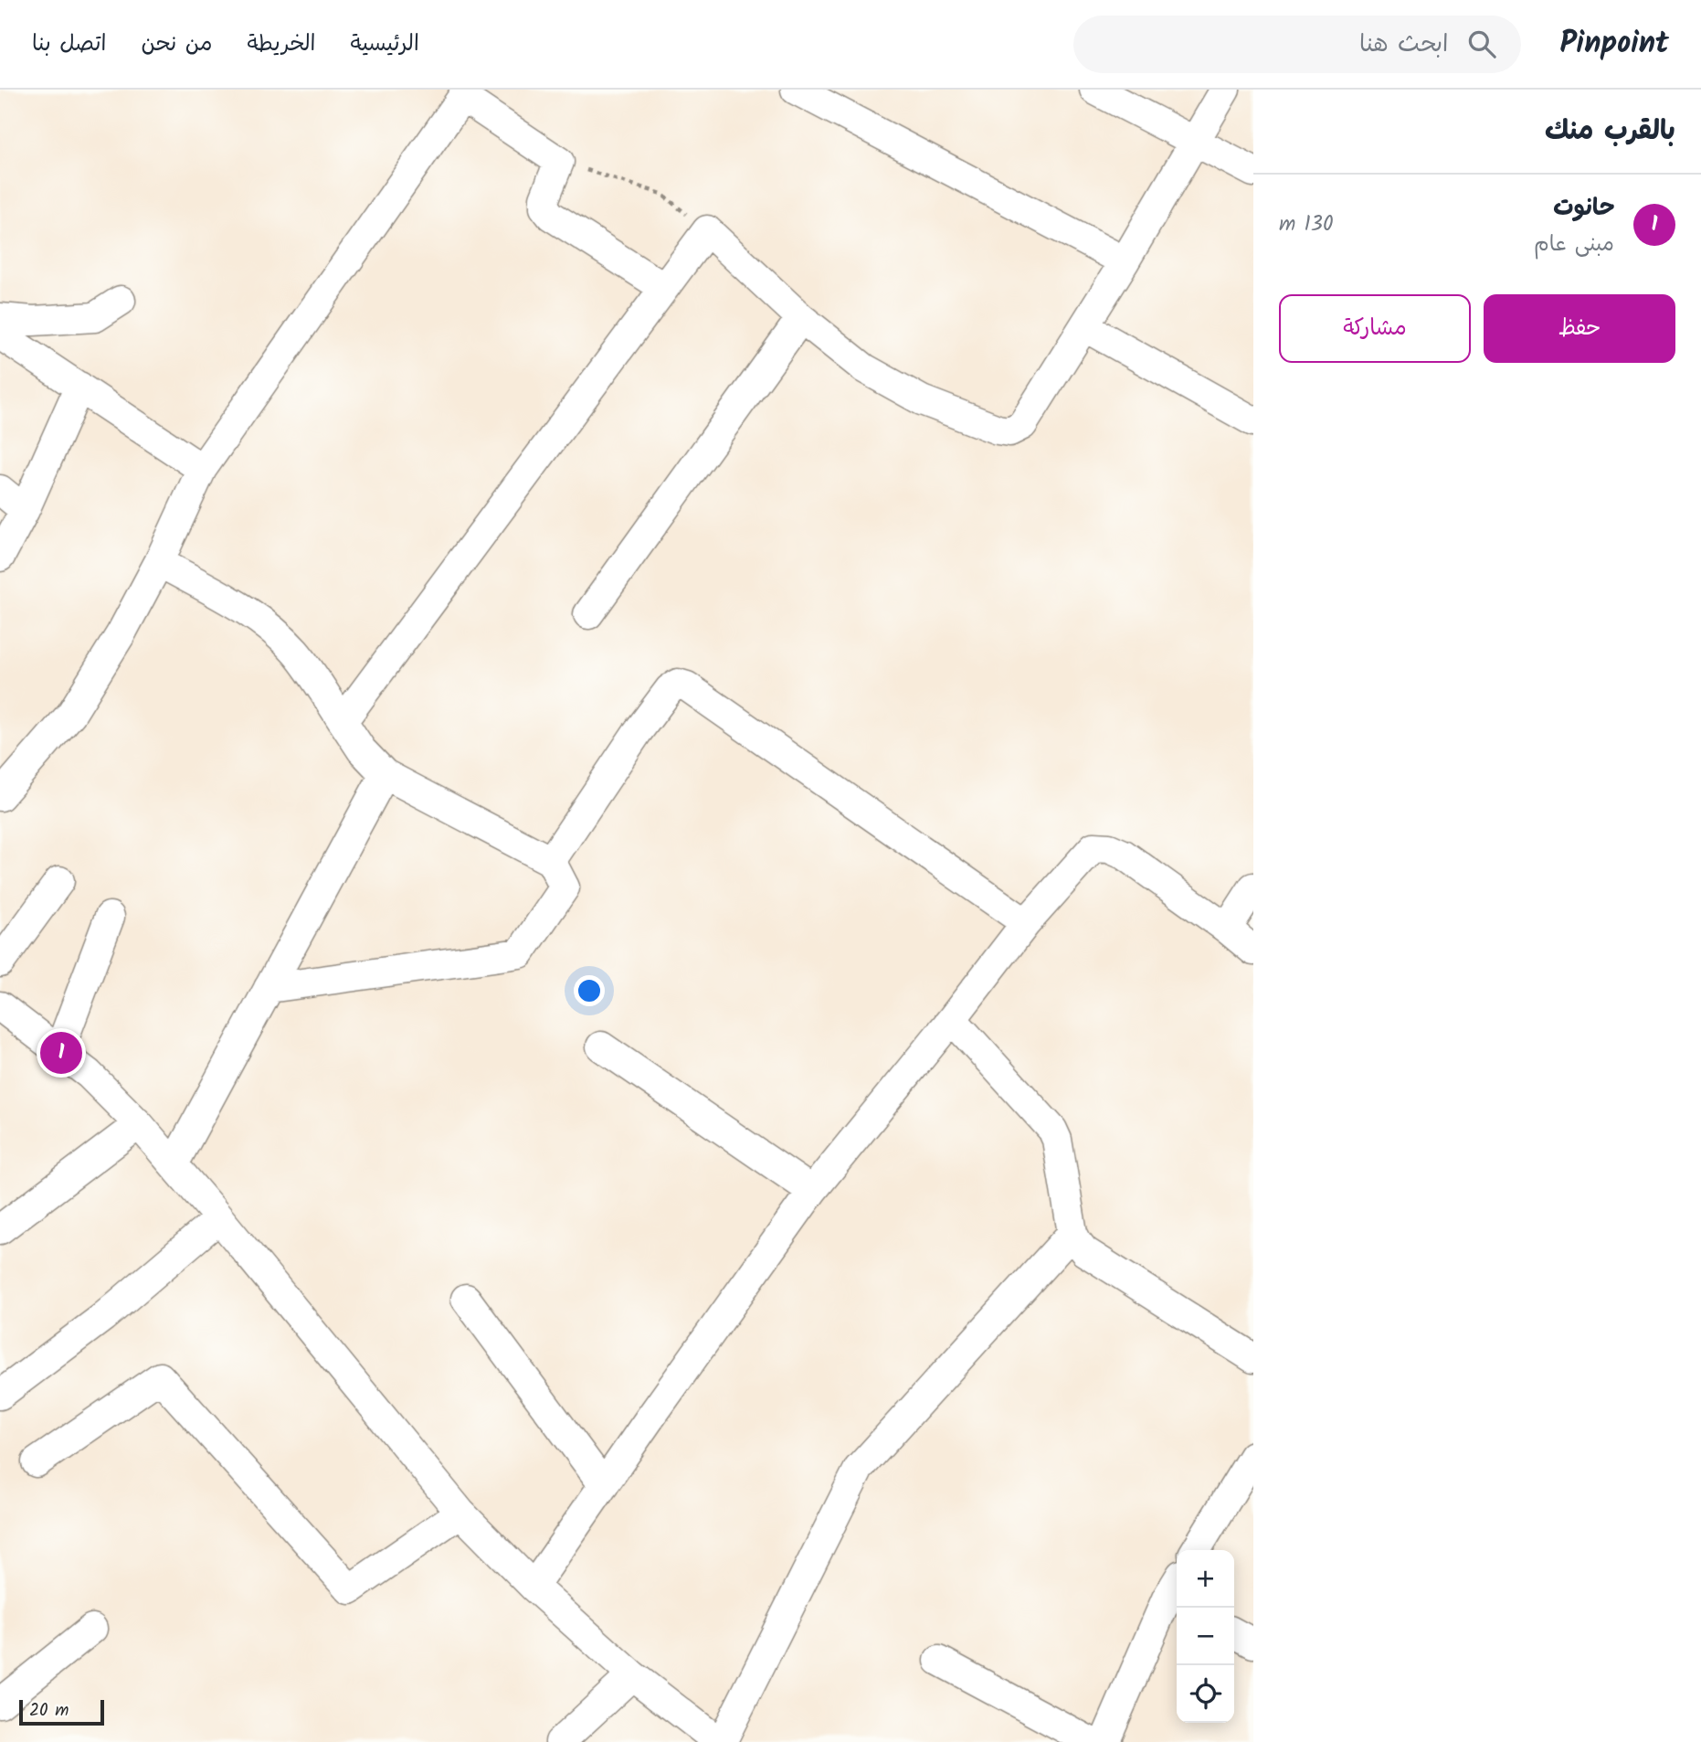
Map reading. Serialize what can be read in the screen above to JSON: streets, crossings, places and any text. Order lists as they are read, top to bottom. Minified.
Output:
{"scale_bar":"20 m","page":{"header":"Pinpoint","search":"ابحث هنا","nav":["الرئيسية","الخريطة","من نحن","اتصل بنا"],"heading":"بالقرب منك","list":[{"mark":"1","name":"حانوت","note":"مبنى عام","value":"130 m"}],"buttons":["حفظ","مشاركة"],"pins":"1","map_buttons":["+","−"],"scale":"20 m"}}
